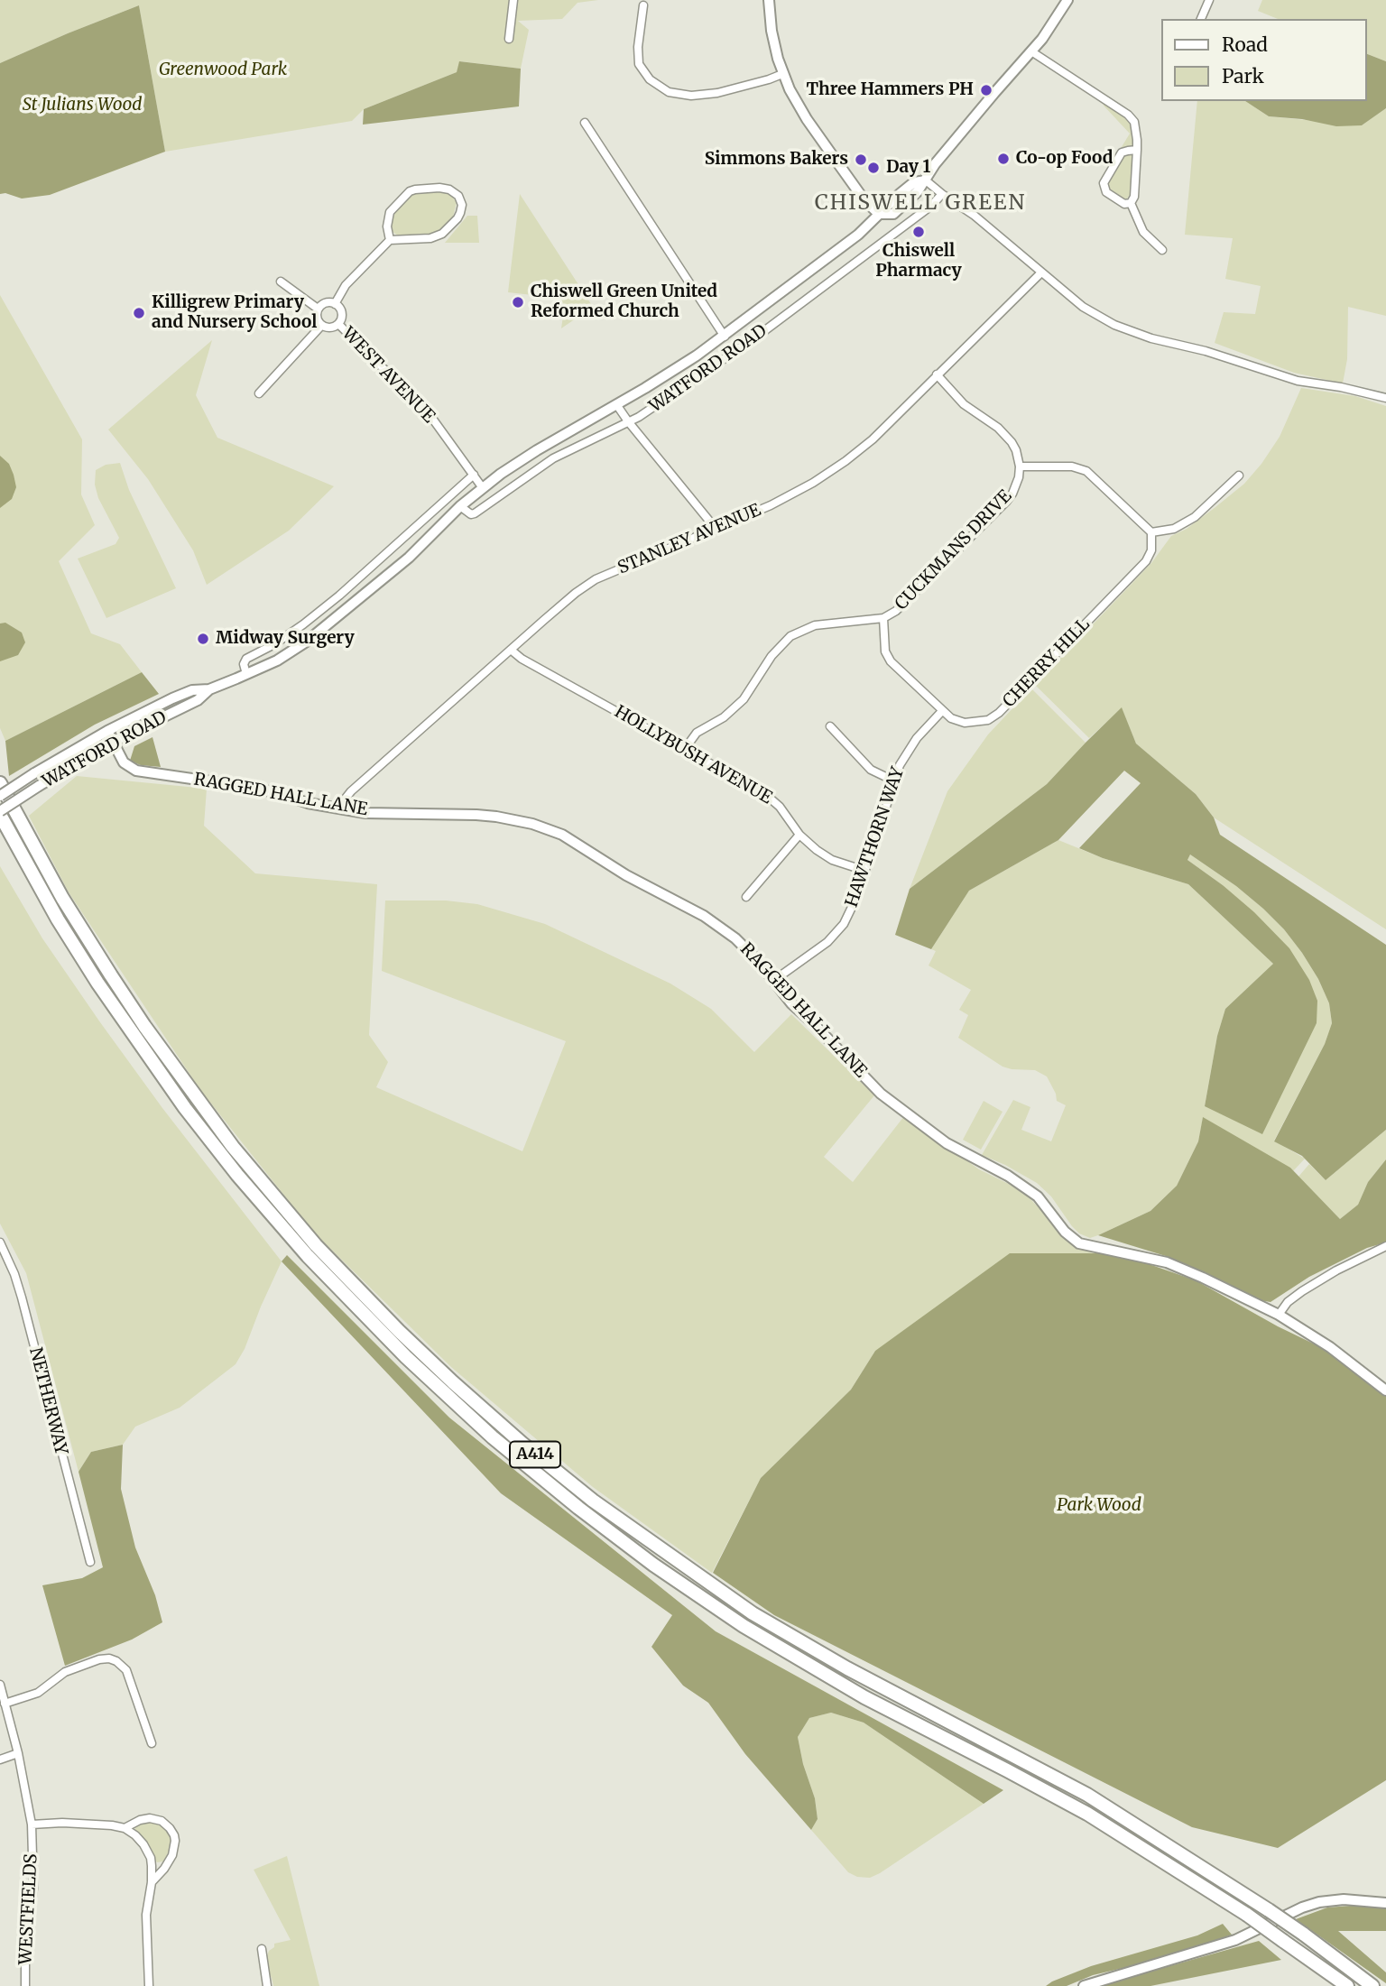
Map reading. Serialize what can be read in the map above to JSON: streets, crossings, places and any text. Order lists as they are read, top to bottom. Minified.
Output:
{"streets":{"highway":["A414"],"street":["WATFORD ROAD","WEST AVENUE","STANLEY AVENUE","CUCKMANS DRIVE","CHERRY HILL","HOLLYBUSH AVENUE","RAGGED HALL LANE","HAWTHORN WAY","NETHERWAY","WESTFIELDS"]},"crossings":[["WATFORD ROAD","WEST AVENUE"],["WATFORD ROAD","RAGGED HALL LANE"],["WATFORD ROAD","A414"],["STANLEY AVENUE","HOLLYBUSH AVENUE"],["STANLEY AVENUE","RAGGED HALL LANE"],["CUCKMANS DRIVE","CHERRY HILL"],["CUCKMANS DRIVE","HOLLYBUSH AVENUE"],["CHERRY HILL","HAWTHORN WAY"],["HOLLYBUSH AVENUE","HAWTHORN WAY"],["RAGGED HALL LANE","HAWTHORN WAY"]],"districts":["CHISWELL GREEN"],"parks":["Greenwood Park","St Julians Wood","Park Wood"],"places":["Three Hammers PH","Co-op Food","Simmons Bakers","Day 1","Chiswell Pharmacy","Chiswell Green United Reformed Church","Killigrew Primary and Nursery School","Midway Surgery"],"legend":["Road","Park"]}
